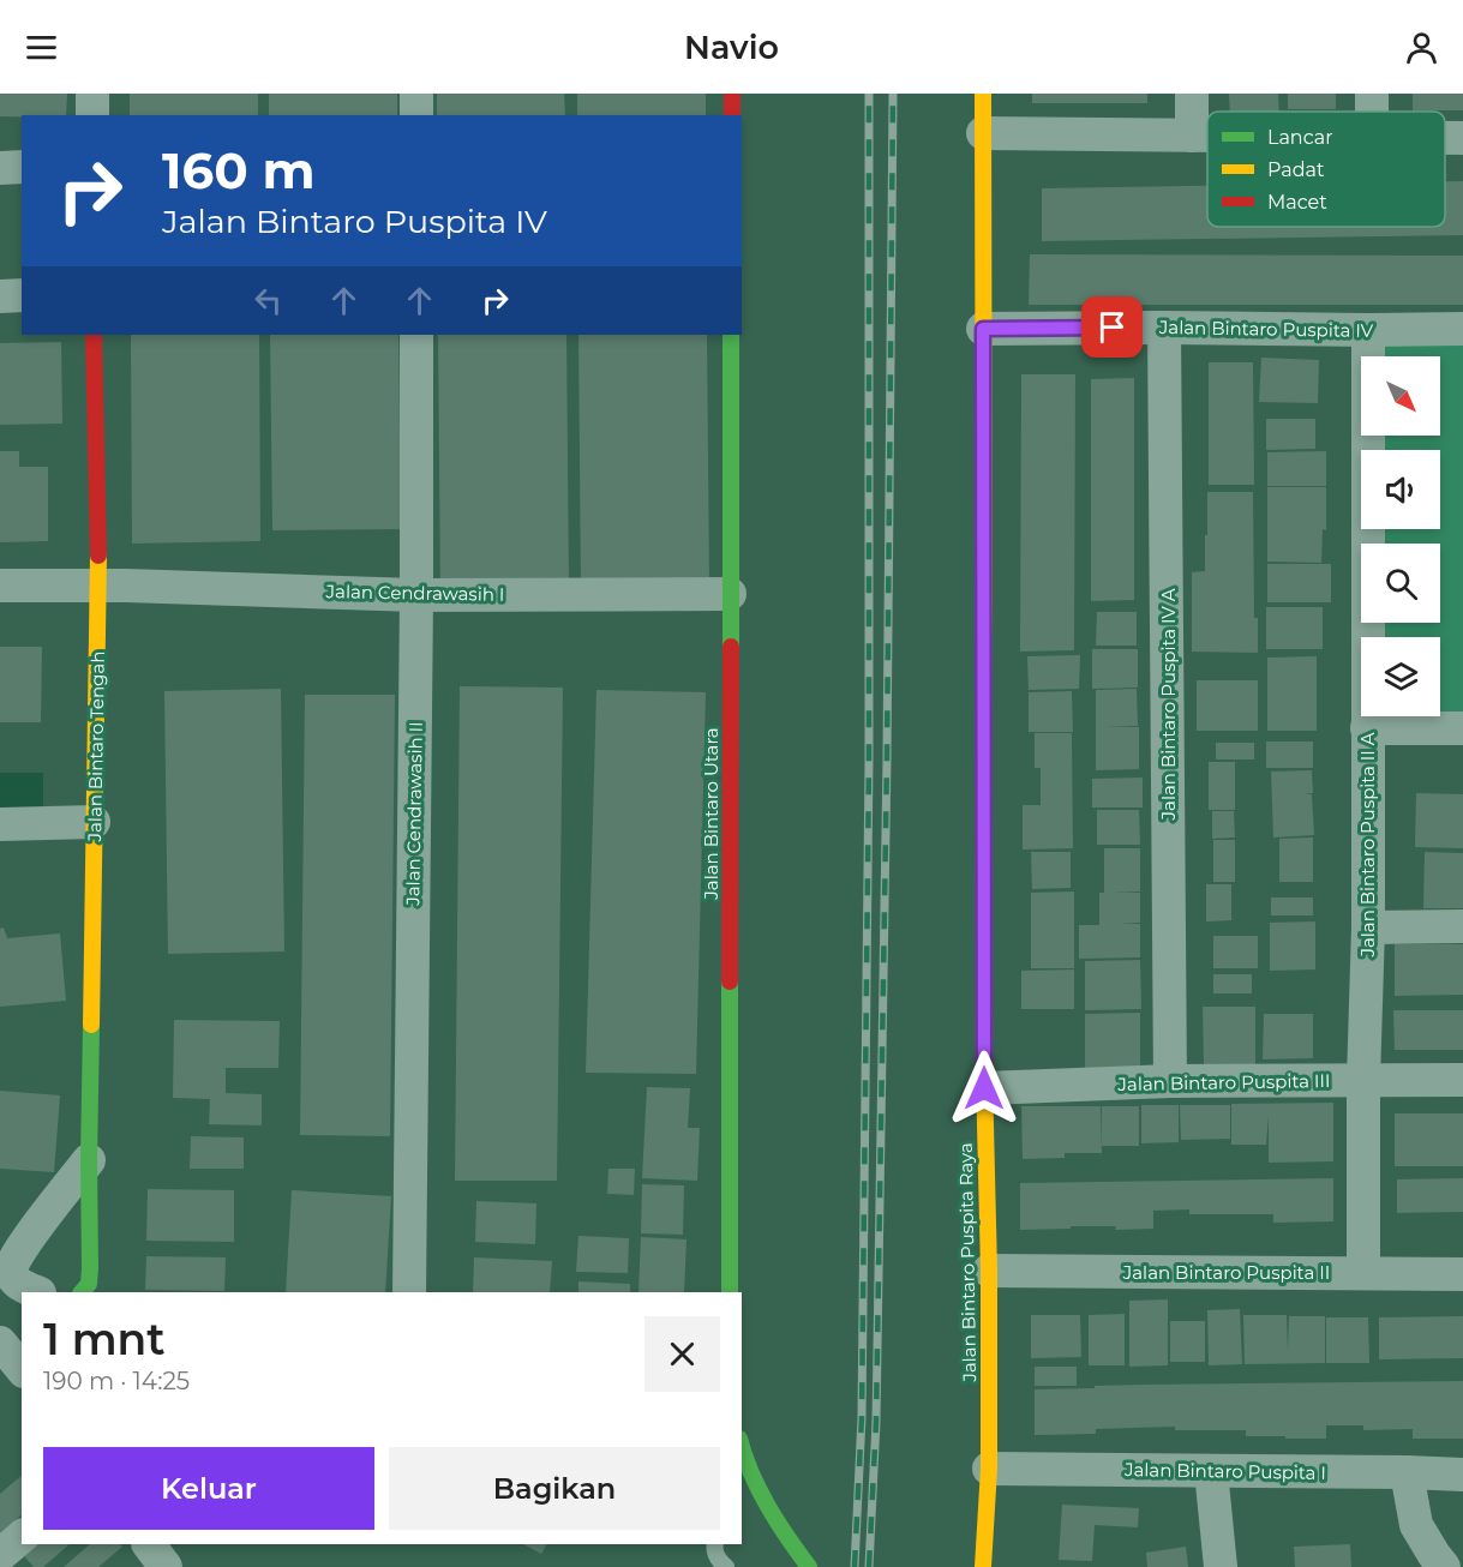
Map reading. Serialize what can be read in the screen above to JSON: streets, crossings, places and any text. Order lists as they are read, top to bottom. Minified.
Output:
{"streets":{"street":["Jalan Bintaro Puspita IV","Jalan Cendrawasih I","Jalan Bintaro Puspita IV A","Jalan Bintaro Tengah","Jalan Cendrawasih II","Jalan Bintaro Utara","Jalan Bintaro Puspita II A","Jalan Bintaro Puspita III","Jalan Bintaro Puspita Raya","Jalan Bintaro Puspita II","Jalan Bintaro Puspita I"]},"crossings":[["Jalan Bintaro Puspita IV","Jalan Bintaro Puspita IV A"],["Jalan Bintaro Puspita IV","Jalan Bintaro Puspita II A"],["Jalan Bintaro Puspita IV","Jalan Bintaro Puspita Raya"],["Jalan Cendrawasih I","Jalan Bintaro Tengah"],["Jalan Cendrawasih I","Jalan Cendrawasih II"],["Jalan Cendrawasih I","Jalan Bintaro Utara"],["Jalan Bintaro Puspita IV A","Jalan Bintaro Puspita III"],["Jalan Bintaro Puspita II A","Jalan Bintaro Puspita III"],["Jalan Bintaro Puspita II A","Jalan Bintaro Puspita II"],["Jalan Bintaro Puspita III","Jalan Bintaro Puspita Raya"],["Jalan Bintaro Puspita Raya","Jalan Bintaro Puspita II"],["Jalan Bintaro Puspita Raya","Jalan Bintaro Puspita I"]],"legend":["Lancar","Padat","Macet"],"north":"bottom right","page":{"header":"Navio","turn":["160 m","Jalan Bintaro Puspita IV"],"heading":["1 mnt","190 m · 14:25"],"buttons":["Keluar","Bagikan"]}}
